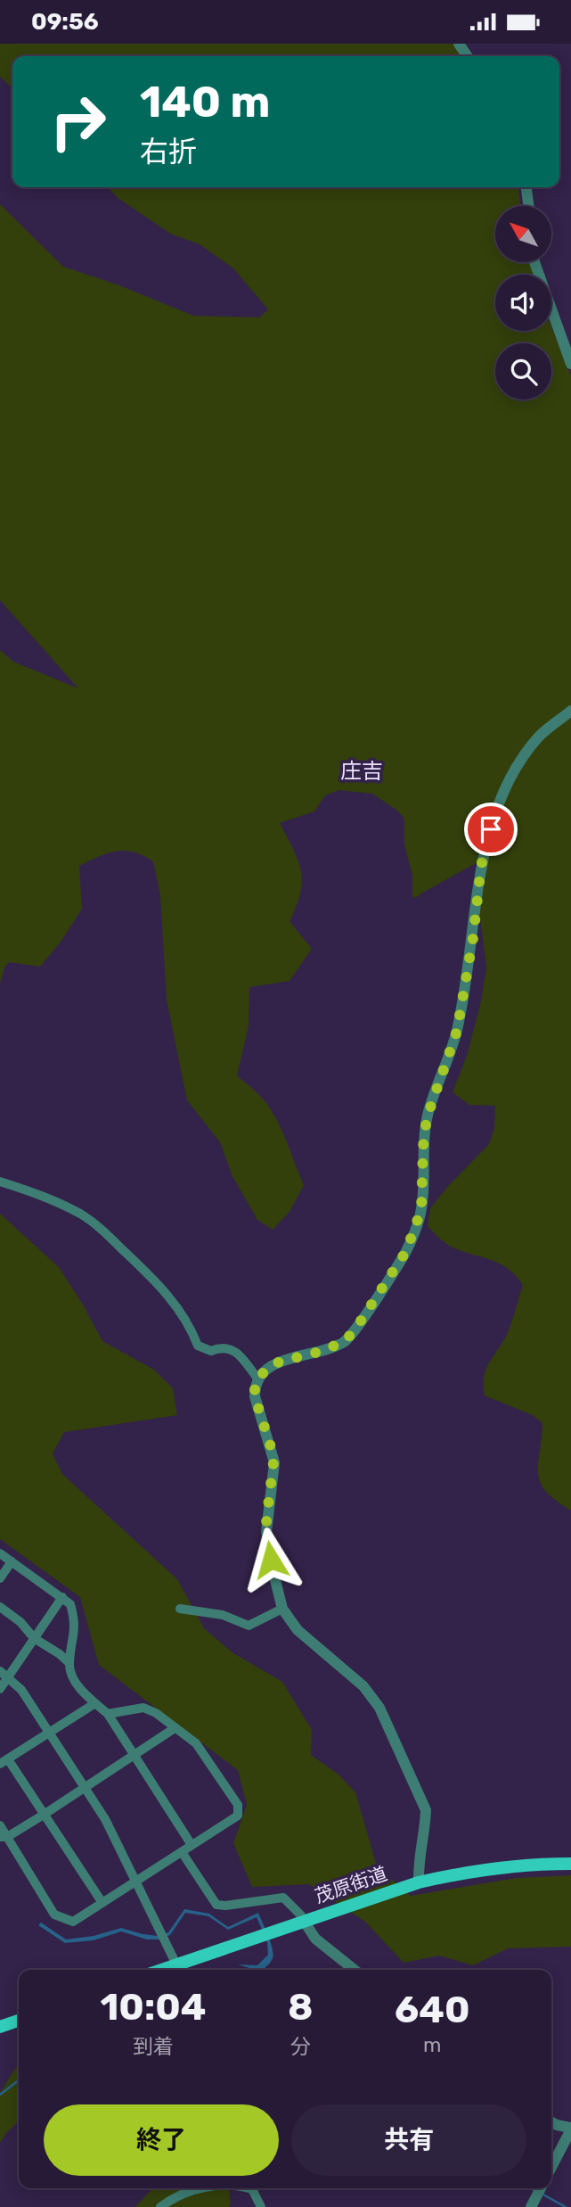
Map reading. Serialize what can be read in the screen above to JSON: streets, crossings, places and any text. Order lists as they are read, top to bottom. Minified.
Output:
{"streets":{"main road":["茂原街道"]},"districts":["庄吉"],"north":"top left","page":{"status":"09:56","turn":["140 m","右折"],"eta":["10:04","到着","8","分","640","m"],"buttons":["終了","共有"]}}
